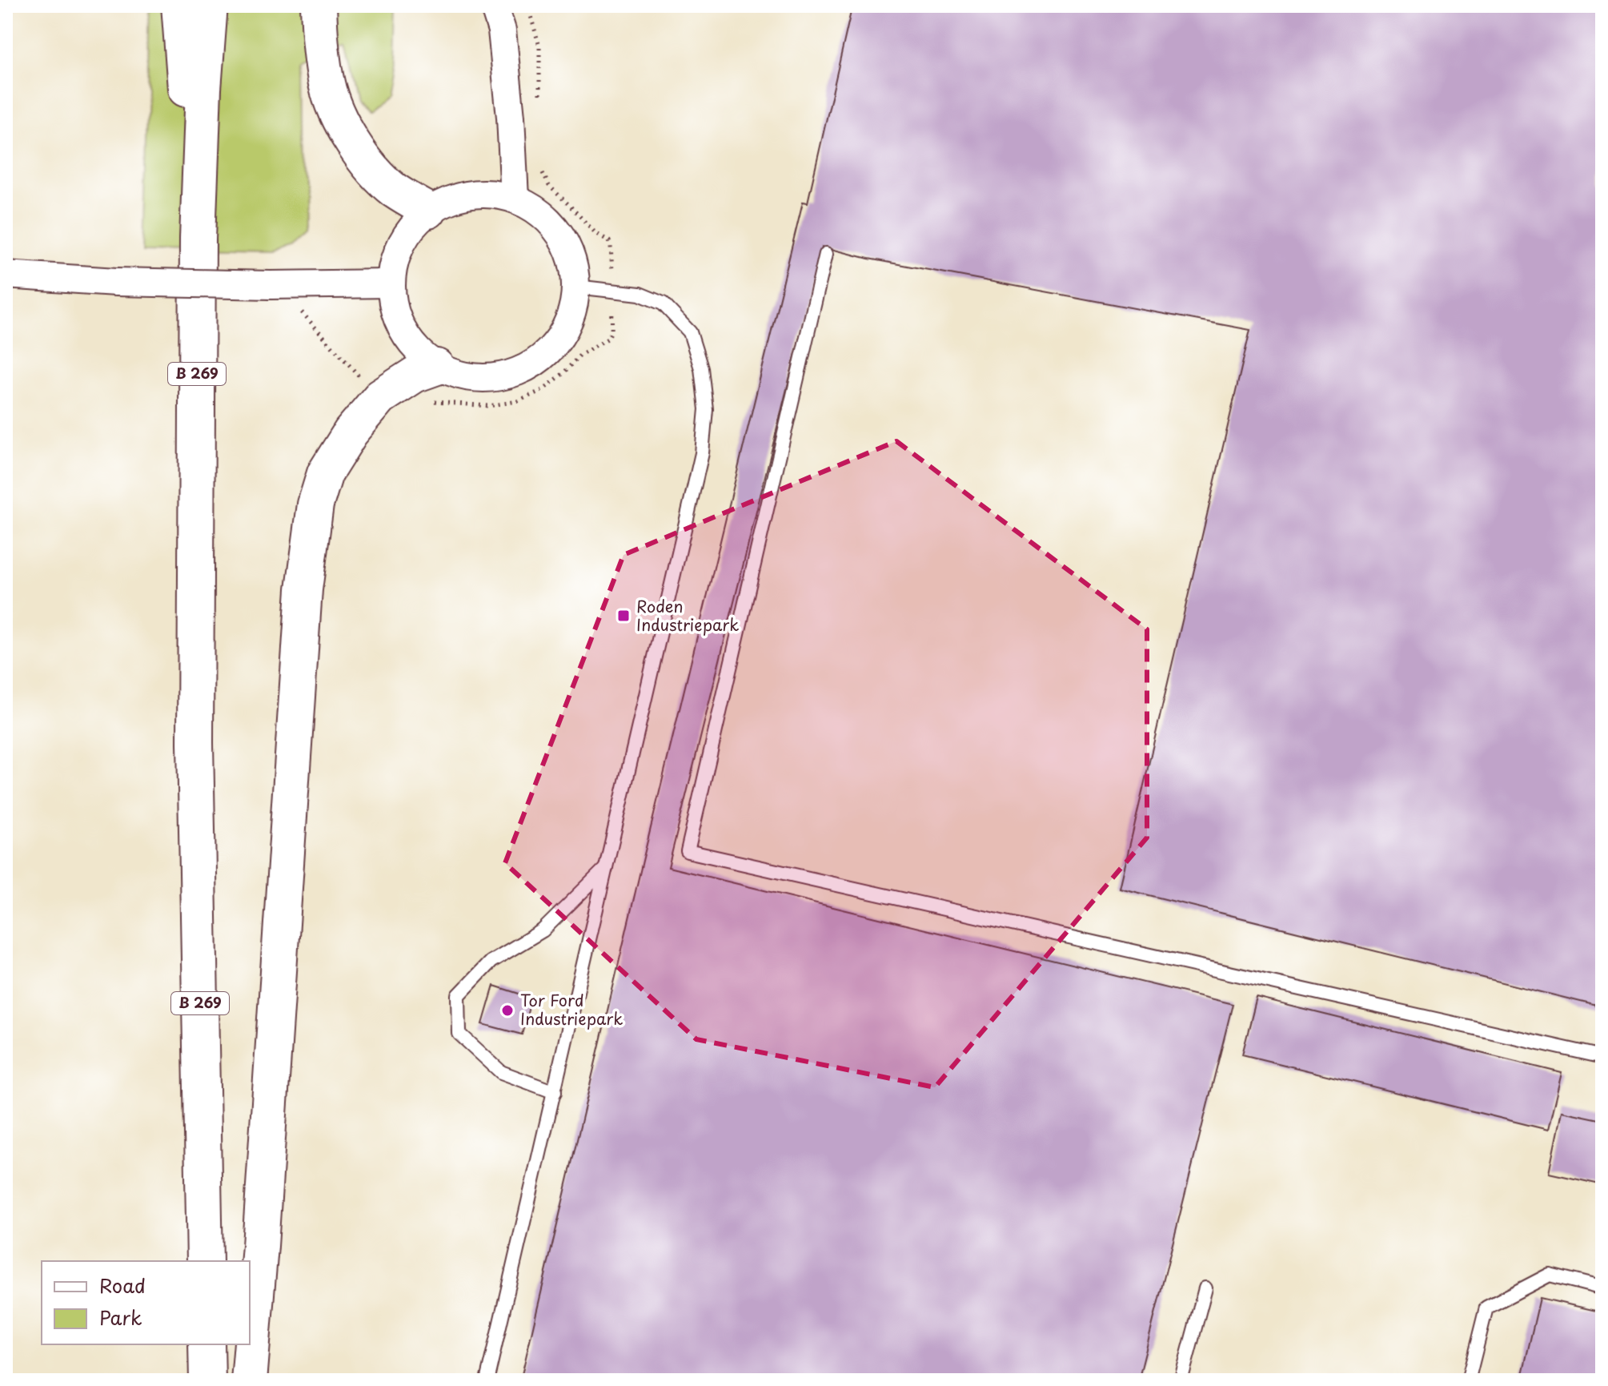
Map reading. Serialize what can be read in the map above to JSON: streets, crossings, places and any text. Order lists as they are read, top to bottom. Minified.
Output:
{"streets":{"main road":["B 269"]},"places":{"transit":["Roden Industriepark"],"other":["Tor Ford Industriepark"]},"legend":["Road","Park"]}
